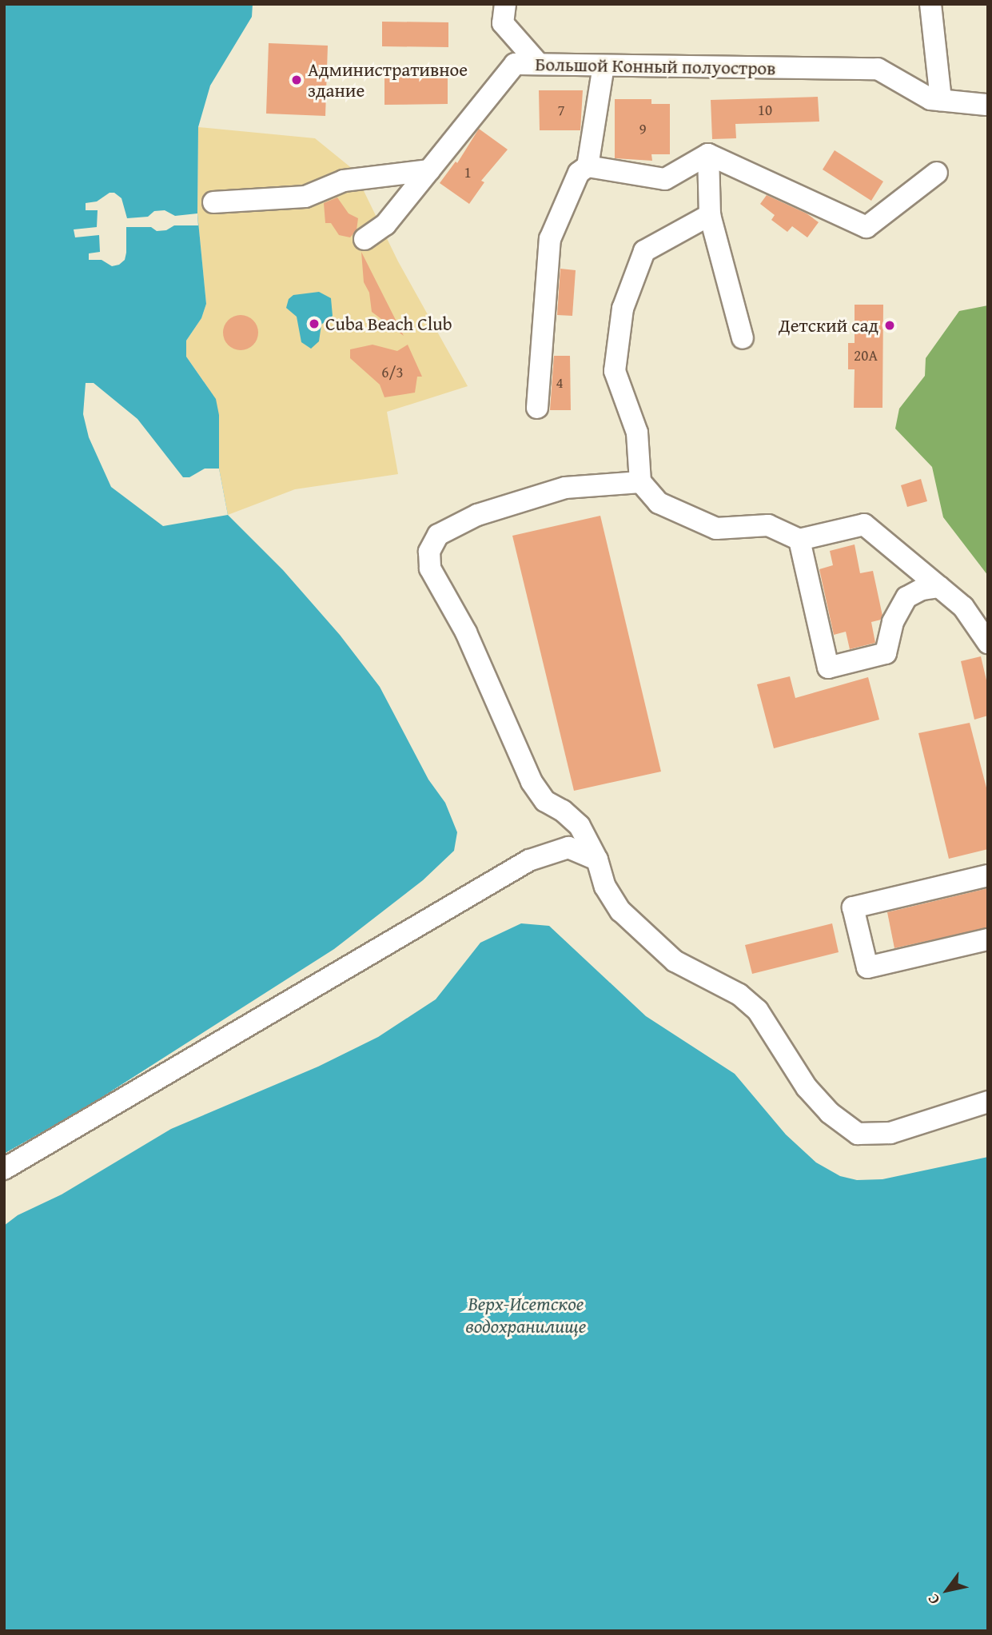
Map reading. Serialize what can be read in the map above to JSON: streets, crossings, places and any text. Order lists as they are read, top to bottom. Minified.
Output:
{"streets":{"street":["Большой Конный полуостров"]},"water":["Верх-Исетское водохранилище"],"places":["Административное здание","Cuba Beach Club","Детский сад"],"house_numbers":["7","10","9","1","20А","6/3","4"],"north":"bottom left"}
